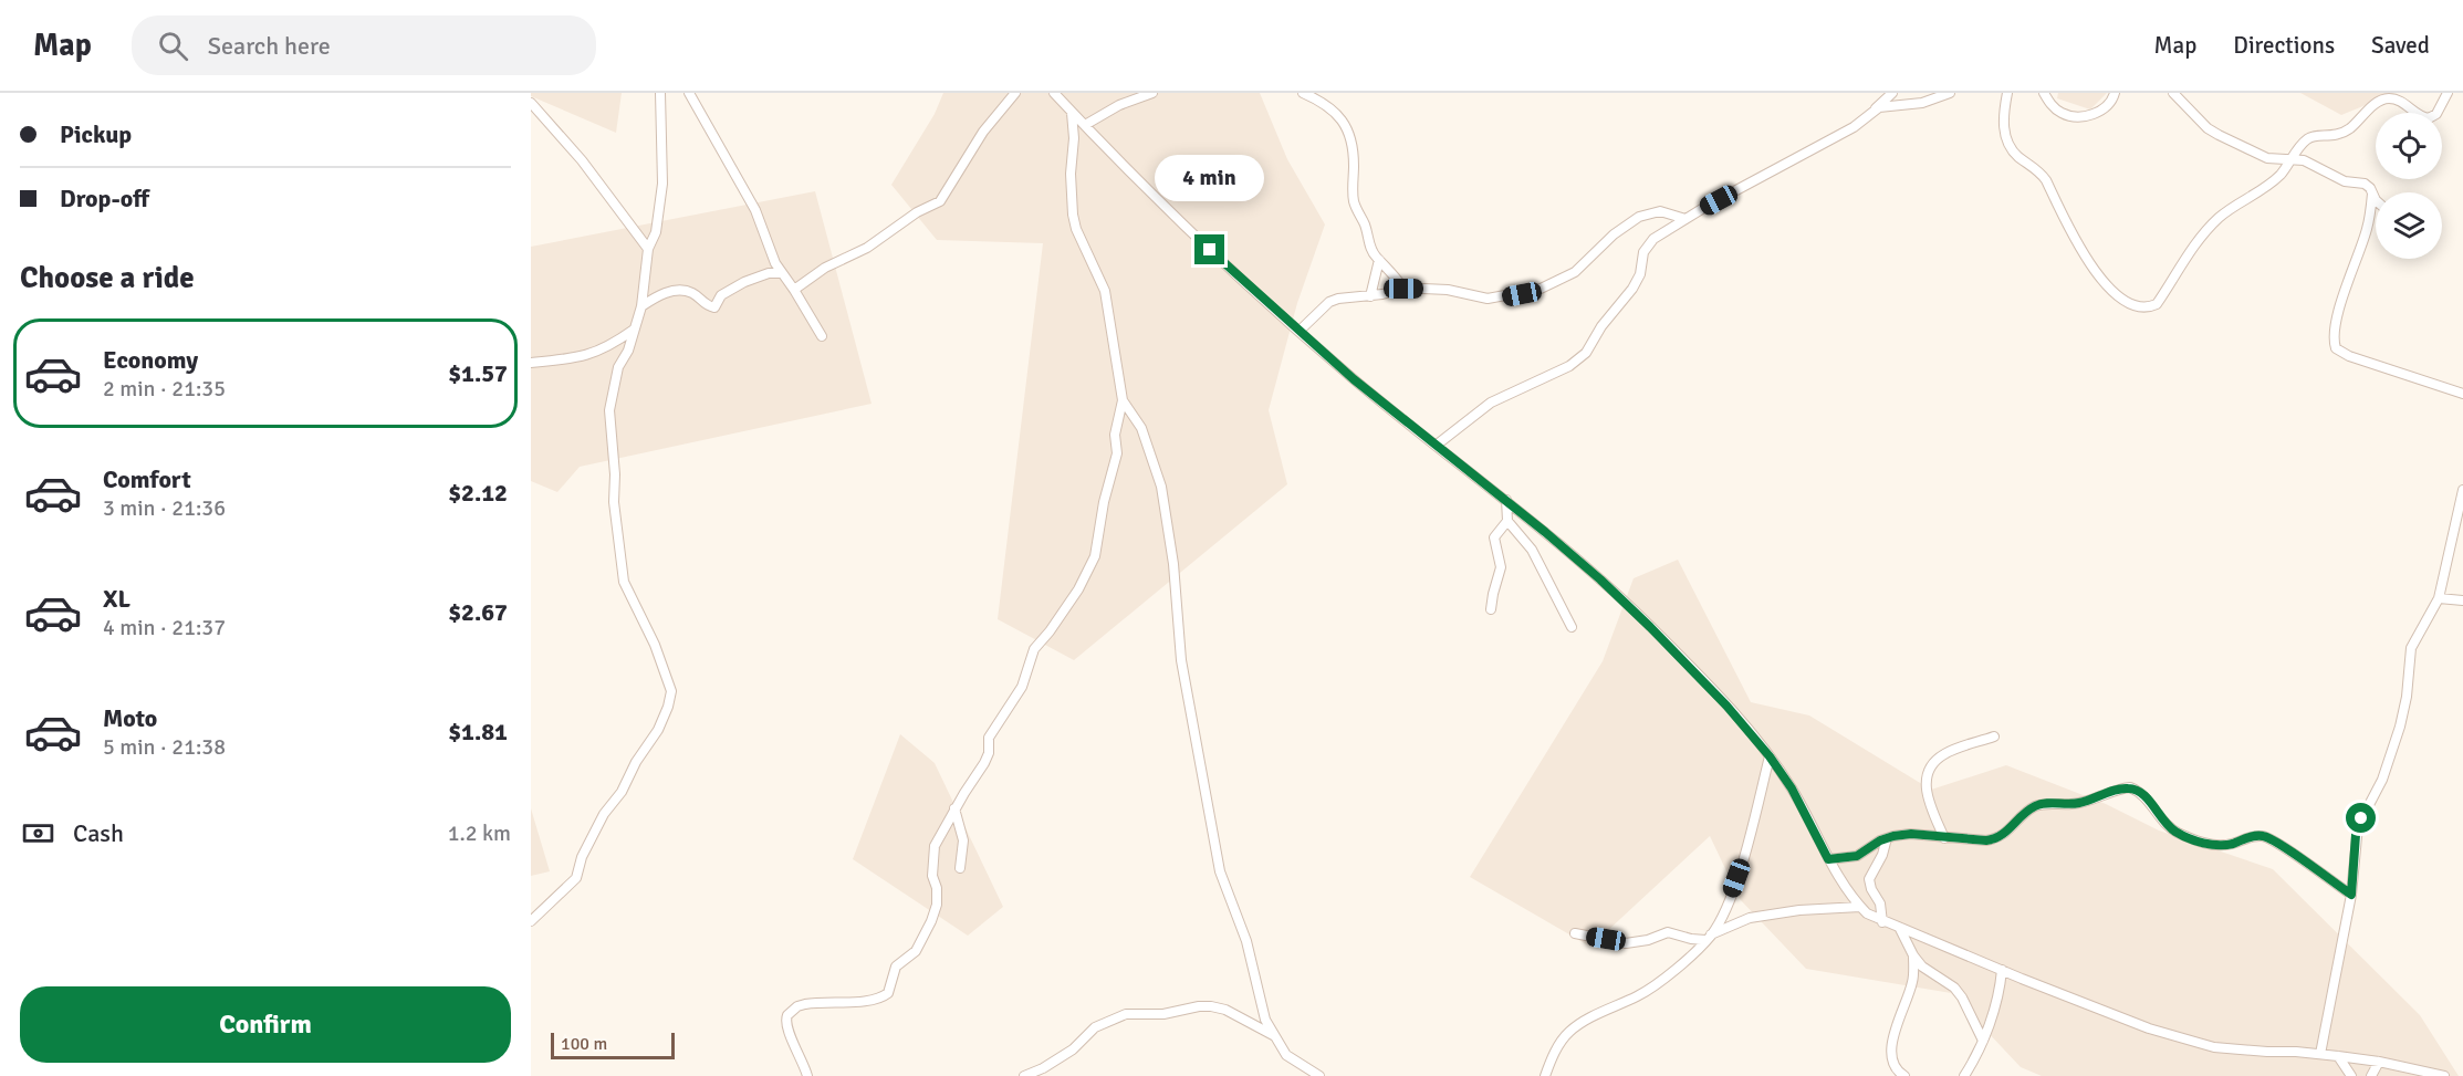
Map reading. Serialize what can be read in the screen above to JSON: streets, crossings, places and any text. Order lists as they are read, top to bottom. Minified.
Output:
{"scale_bar":"100 m","page":{"header":"Map","search":"Search here","nav":["Map","Directions","Saved"],"banner":["Pickup","Drop-off"],"bubble":"4 min","heading":"Choose a ride","list":[{"name":"Economy","note":"2 min · 21:35","value":"$1.57"},{"name":"Comfort","note":"3 min · 21:36","value":"$2.12"},{"name":"XL","note":"4 min · 21:37","value":"$2.67"},{"name":"Moto","note":"5 min · 21:38","value":"$1.81"}],"pay":["Cash","1.2 km"],"buttons":"Confirm","scale":"100 m"}}
